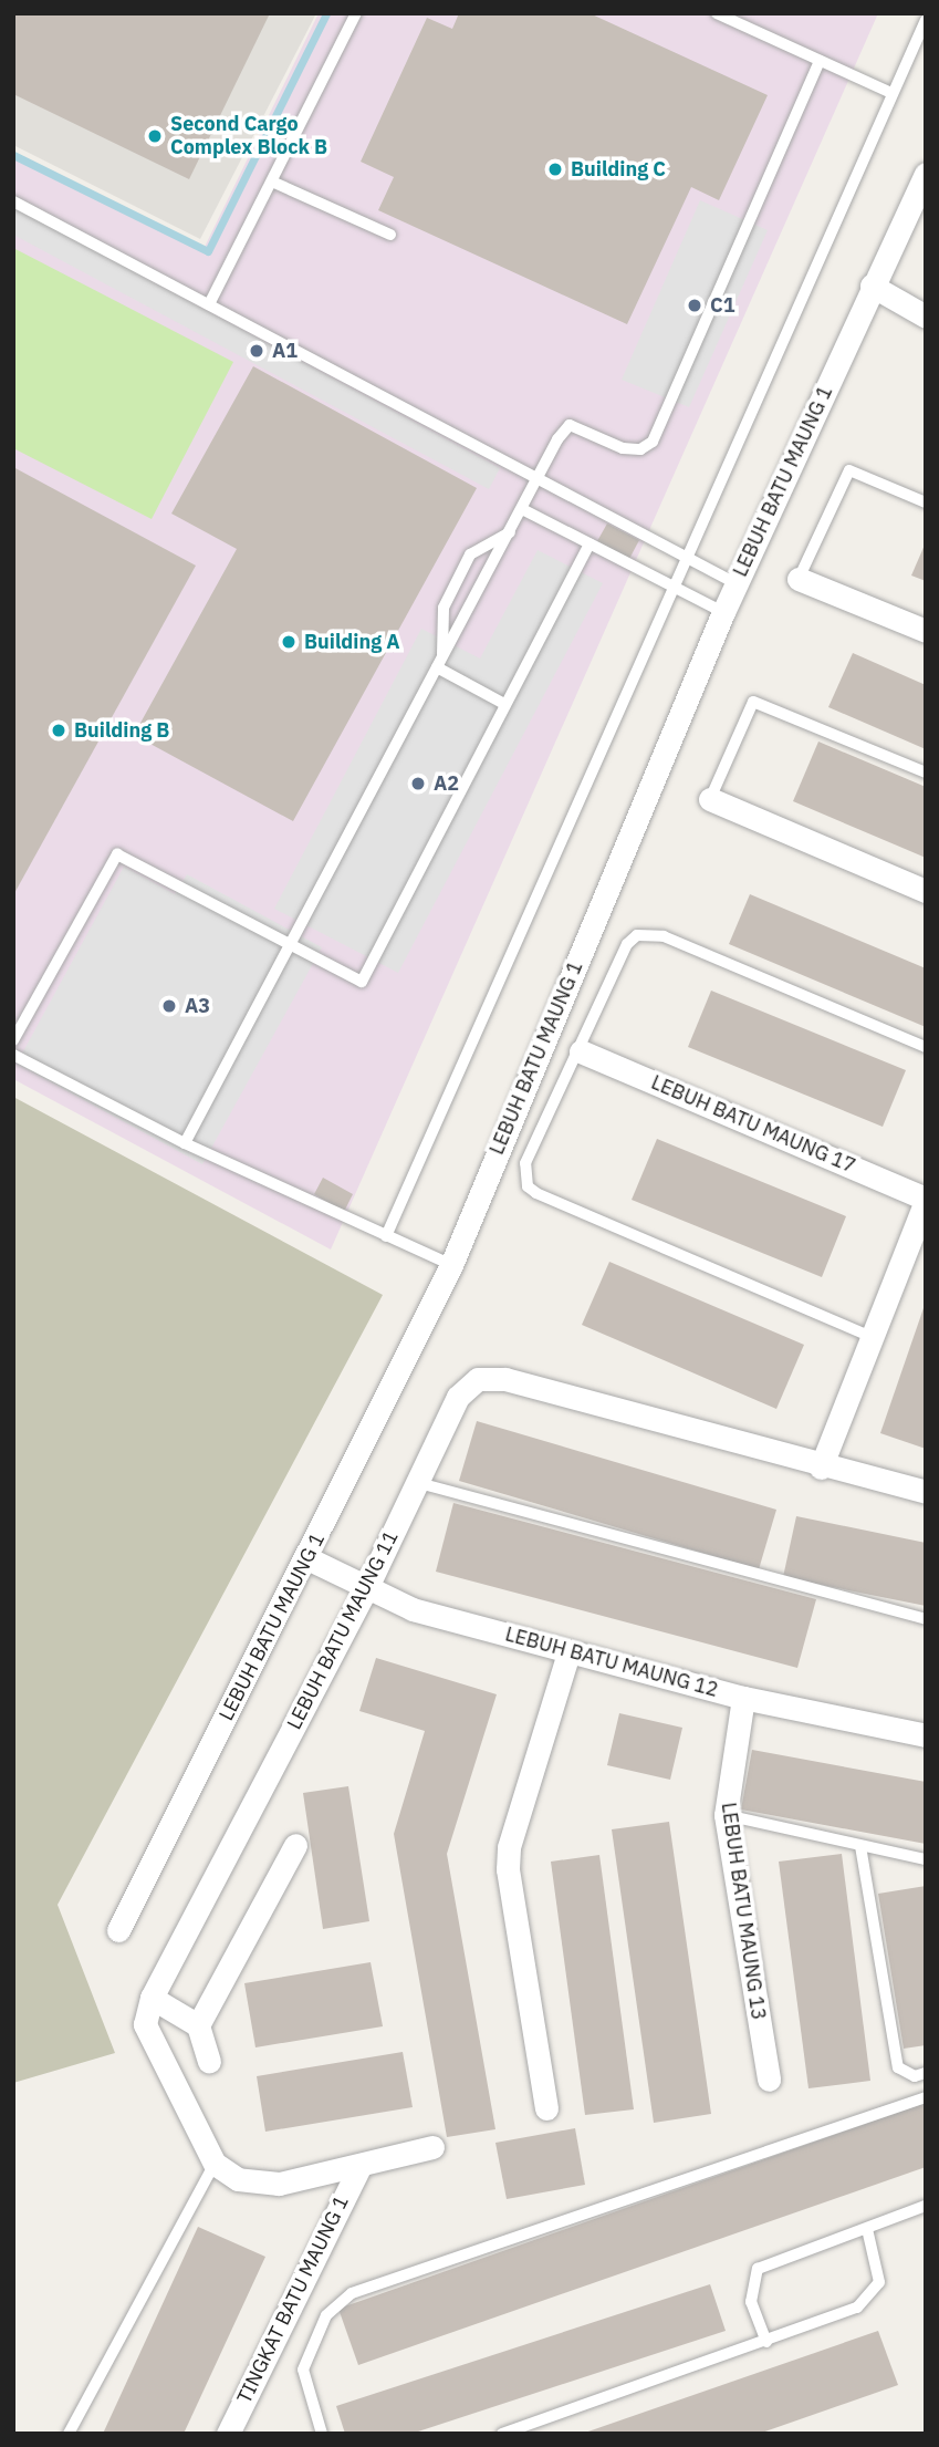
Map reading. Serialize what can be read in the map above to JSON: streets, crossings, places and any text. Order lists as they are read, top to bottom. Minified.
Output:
{"streets":{"street":["LEBUH BATU MAUNG 1","LEBUH BATU MAUNG 17","LEBUH BATU MAUNG 11","LEBUH BATU MAUNG 12","LEBUH BATU MAUNG 13","TINGKAT BATU MAUNG 1"]},"crossings":[["LEBUH BATU MAUNG 1","LEBUH BATU MAUNG 12"],["LEBUH BATU MAUNG 11","LEBUH BATU MAUNG 12"],["LEBUH BATU MAUNG 12","LEBUH BATU MAUNG 13"]],"places":["Second Cargo Complex Block B","Building C","C1","A1","Building A","Building B","A2","A3"]}
